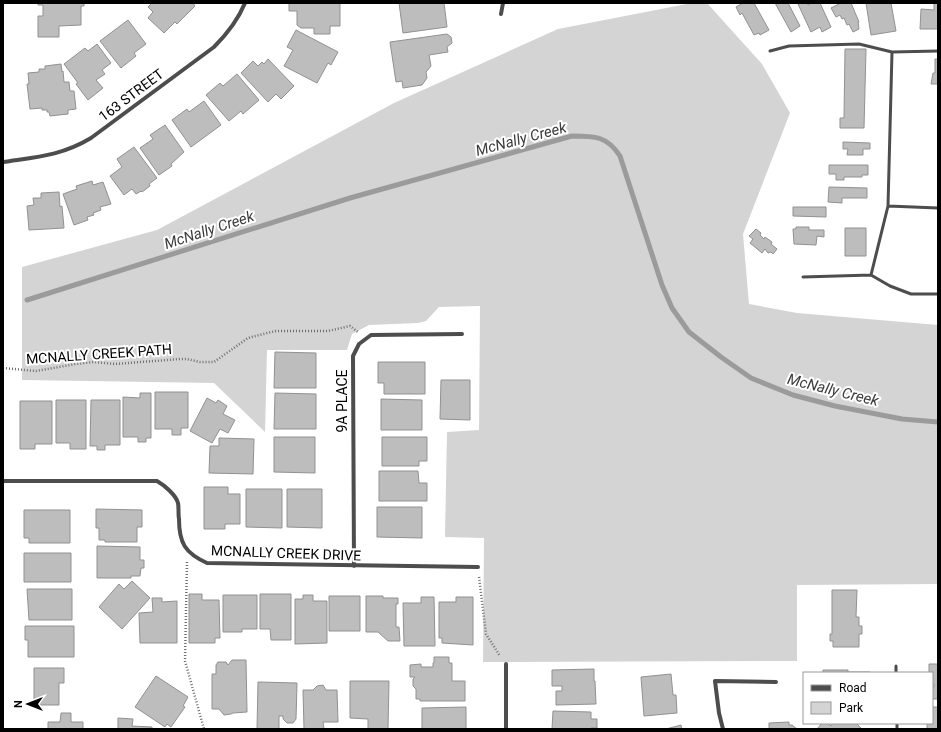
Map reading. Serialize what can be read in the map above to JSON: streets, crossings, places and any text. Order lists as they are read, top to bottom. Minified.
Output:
{"streets":{"street":["163 STREET","9A PLACE","MCNALLY CREEK DRIVE"],"path":["MCNALLY CREEK PATH"]},"crossings":[["9A PLACE","MCNALLY CREEK DRIVE"]],"water":["McNally Creek"],"legend":["Road","Park"],"north":"left"}
